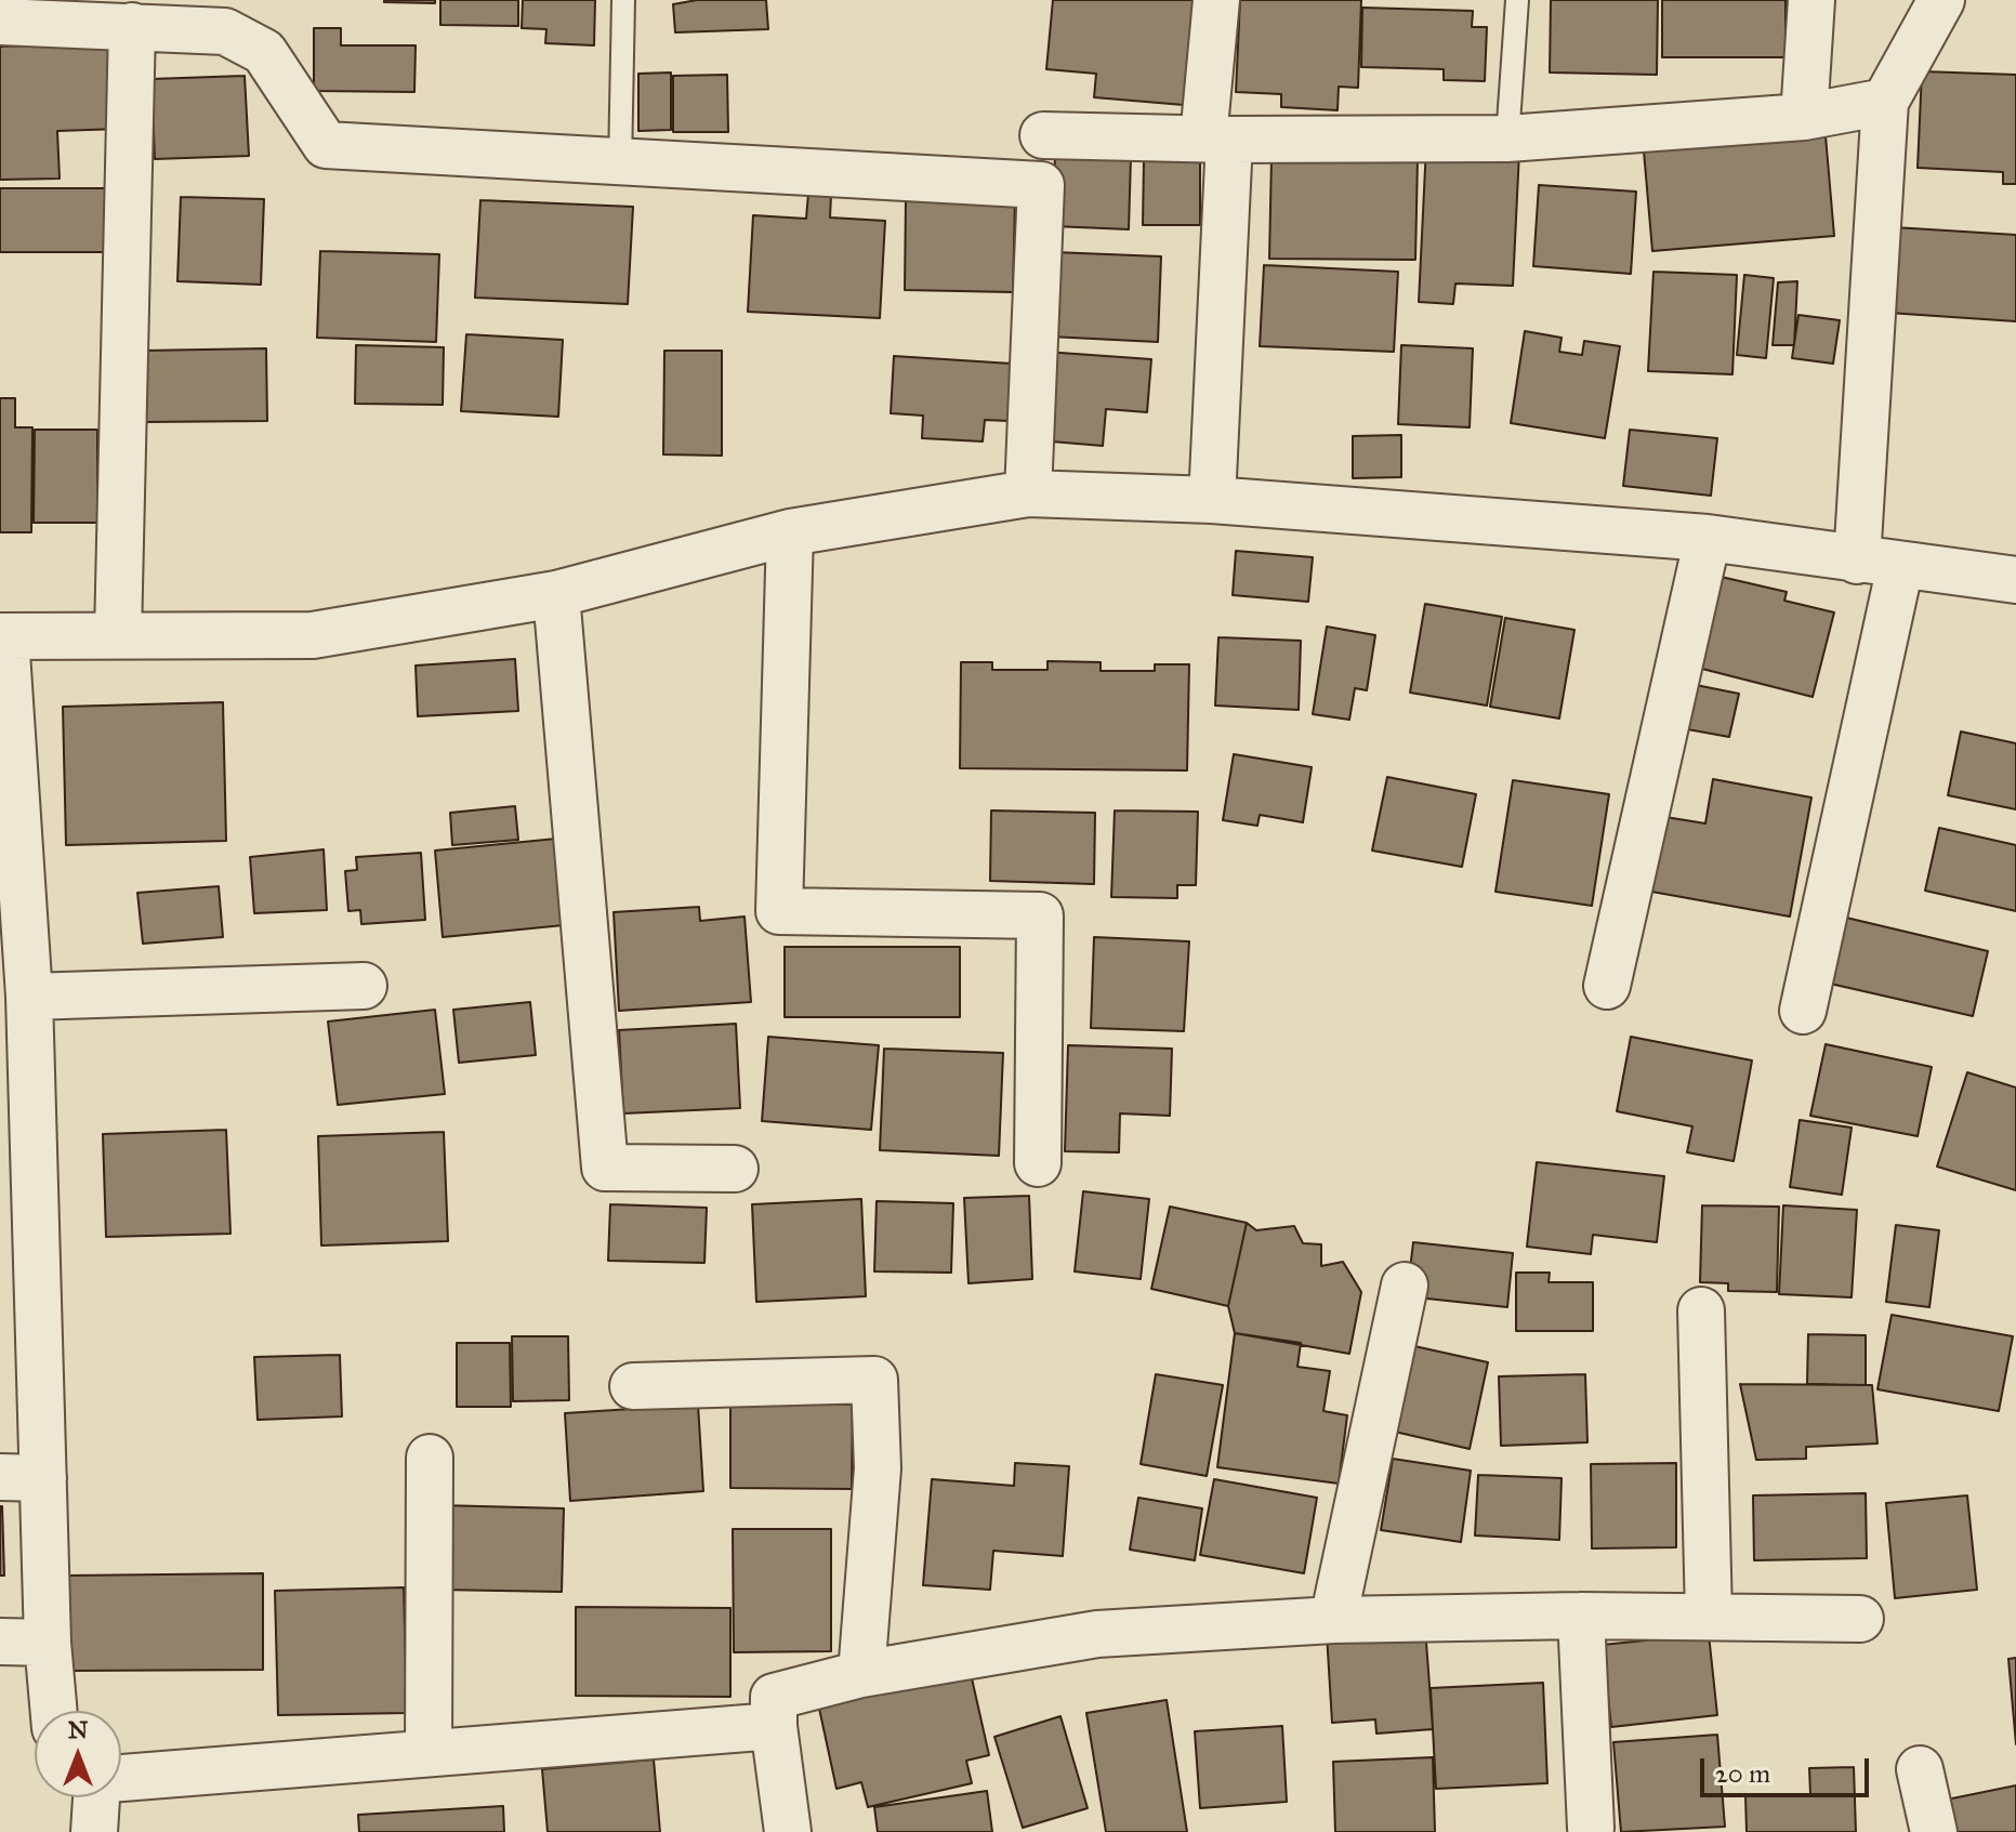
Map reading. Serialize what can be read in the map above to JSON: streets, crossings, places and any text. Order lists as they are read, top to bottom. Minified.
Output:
{"scale_bar":"20 m","north":"top"}
